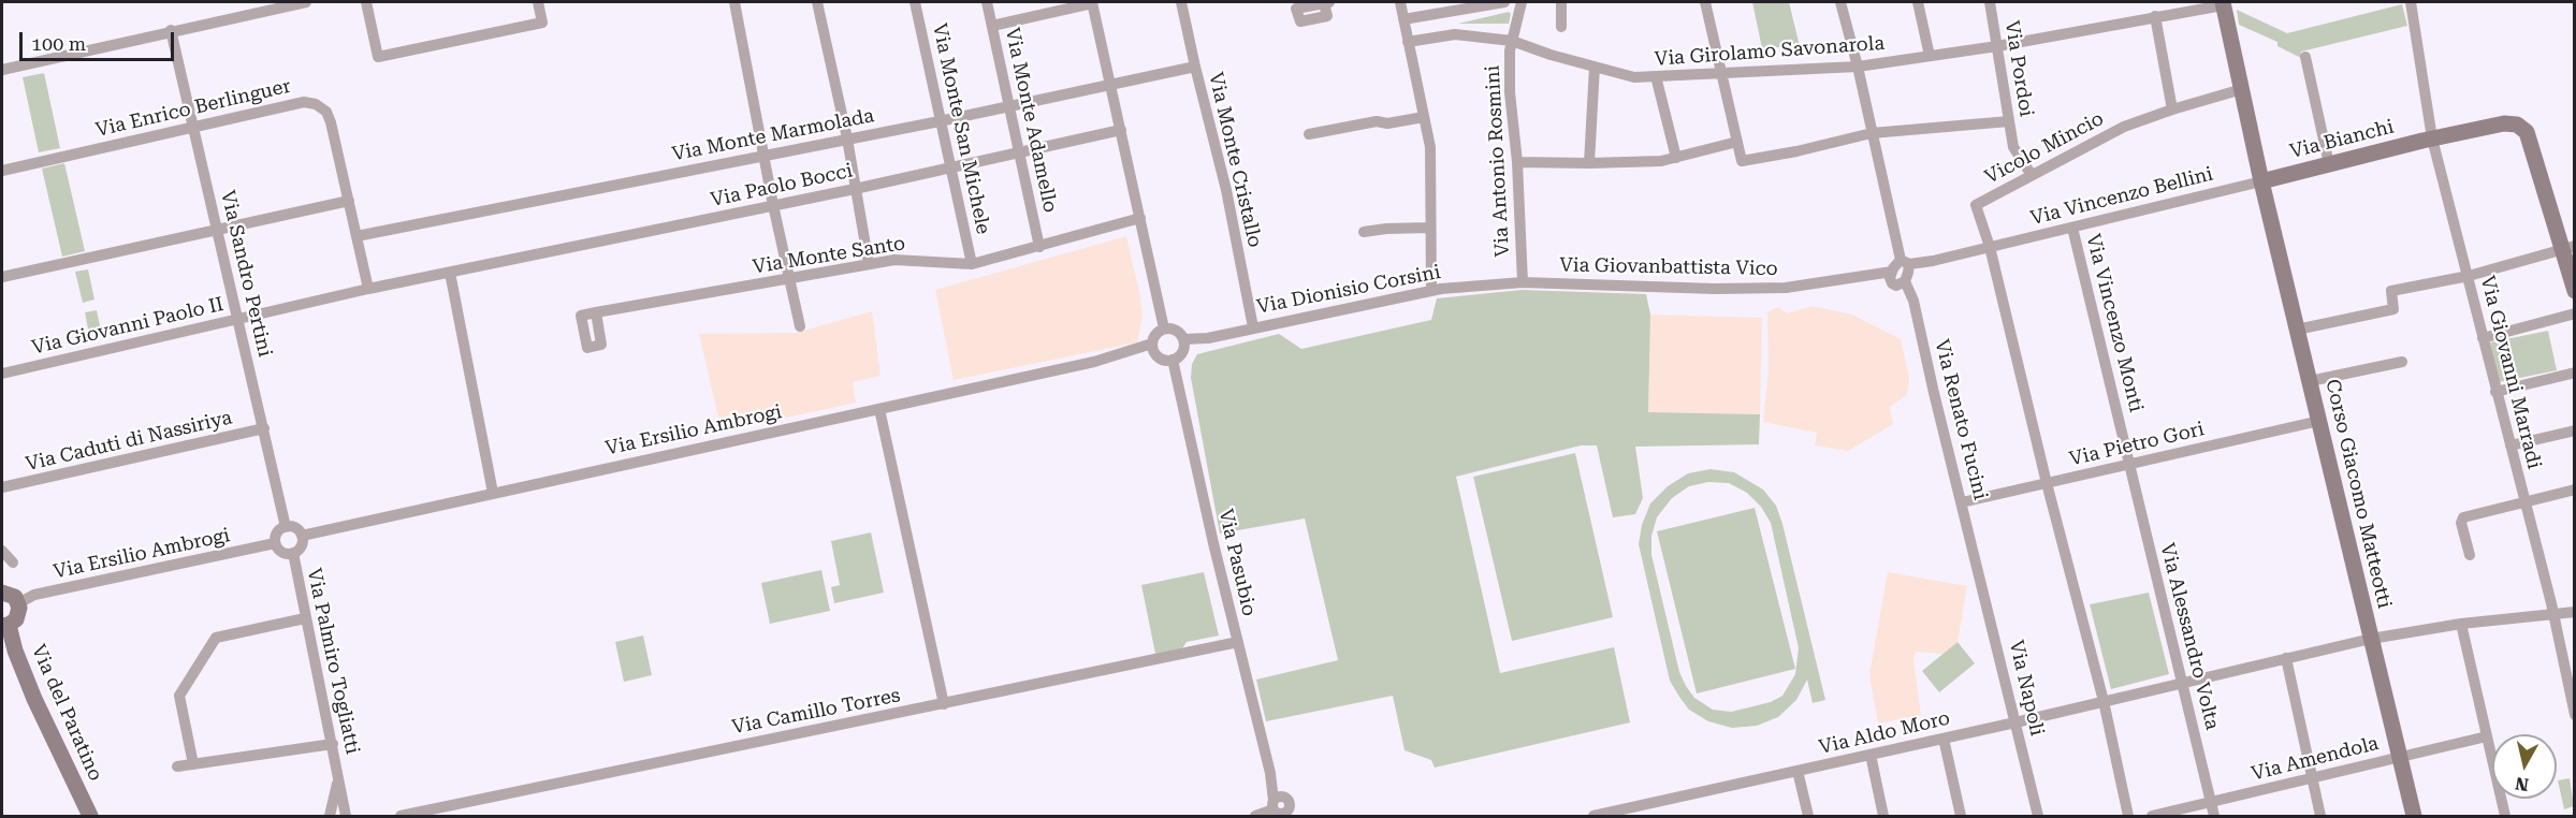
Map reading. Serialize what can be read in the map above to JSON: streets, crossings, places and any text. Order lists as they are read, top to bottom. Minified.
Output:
{"streets":{"street":["Via Girolamo Savonarola","Via Pordoi","Via Enrico Berlinguer","Via Monte Adamello","Via Monte San Michele","Via Monte Marmolada","Via Bianchi","Vicolo Mincio","Via Monte Cristallo","Via Antonio Rosmini","Via Paolo Bocci","Via Vincenzo Bellini","Via Monte Santo","Via Giovanbattista Vico","Via Sandro Pertini","Via Dionisio Corsini","Via Vincenzo Monti","Via Giovanni Paolo II","Via Giovanni Marradi","Via Renato Fucini","Via Ersilio Ambrogi","Via Caduti di Nassiriya","Via Pietro Gori","Corso Giacomo Matteotti","Via Pasubio","Via Alessandro Volta","Via Palmiro Togliatti","Via Napoli","Via Camillo Torres","Via del Paratino","Via Aldo Moro","Via Amendola"]},"crossings":[["Via Girolamo Savonarola","Via Pordoi"],["Via Girolamo Savonarola","Via Antonio Rosmini"],["Via Girolamo Savonarola","Corso Giacomo Matteotti"],["Via Pordoi","Vicolo Mincio"],["Via Enrico Berlinguer","Via Monte Marmolada"],["Via Enrico Berlinguer","Via Sandro Pertini"],["Via Enrico Berlinguer","Via Giovanni Paolo II"],["Via Monte Adamello","Via Monte Marmolada"],["Via Monte Adamello","Via Paolo Bocci"],["Via Monte Adamello","Via Monte Santo"],["Via Monte San Michele","Via Monte Marmolada"],["Via Monte San Michele","Via Paolo Bocci"],["Via Monte San Michele","Via Monte Santo"],["Via Monte Marmolada","Via Monte Cristallo"],["Via Bianchi","Via Vincenzo Bellini"],["Via Bianchi","Via Giovanni Marradi"],["Via Bianchi","Corso Giacomo Matteotti"],["Vicolo Mincio","Via Vincenzo Bellini"],["Vicolo Mincio","Corso Giacomo Matteotti"],["Via Monte Cristallo","Via Dionisio Corsini"],["Via Antonio Rosmini","Via Giovanbattista Vico"],["Via Antonio Rosmini","Via Dionisio Corsini"],["Via Paolo Bocci","Via Giovanni Paolo II"],["Via Vincenzo Bellini","Via Vincenzo Monti"],["Via Vincenzo Bellini","Corso Giacomo Matteotti"],["Via Giovanbattista Vico","Via Dionisio Corsini"],["Via Sandro Pertini","Via Giovanni Paolo II"],["Via Sandro Pertini","Via Ersilio Ambrogi"],["Via Sandro Pertini","Via Caduti di Nassiriya"],["Via Sandro Pertini","Via Palmiro Togliatti"],["Via Dionisio Corsini","Via Ersilio Ambrogi"],["Via Dionisio Corsini","Via Pasubio"],["Via Vincenzo Monti","Via Pietro Gori"],["Via Vincenzo Monti","Via Alessandro Volta"],["Via Giovanni Marradi","Via Aldo Moro"],["Via Renato Fucini","Via Pietro Gori"],["Via Renato Fucini","Via Napoli"],["Via Ersilio Ambrogi","Via Pasubio"],["Via Ersilio Ambrogi","Via Palmiro Togliatti"],["Via Pietro Gori","Corso Giacomo Matteotti"],["Via Pietro Gori","Via Alessandro Volta"],["Corso Giacomo Matteotti","Via Aldo Moro"],["Corso Giacomo Matteotti","Via Amendola"],["Via Pasubio","Via Camillo Torres"],["Via Alessandro Volta","Via Aldo Moro"],["Via Alessandro Volta","Via Amendola"],["Via Napoli","Via Aldo Moro"]],"scale_bar":"100 m","north":"bottom"}
